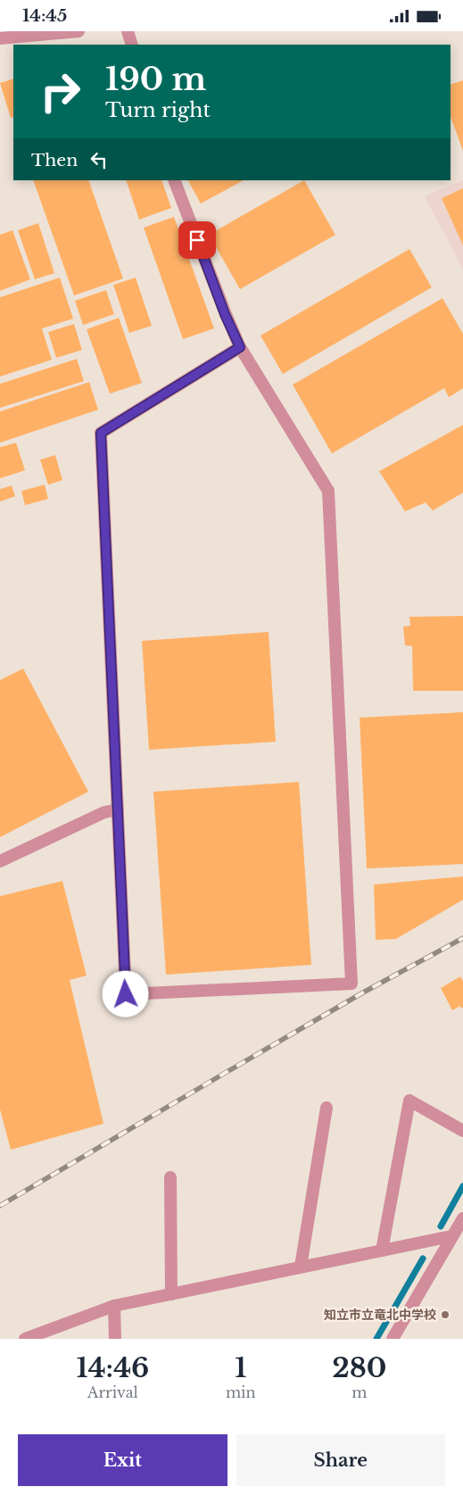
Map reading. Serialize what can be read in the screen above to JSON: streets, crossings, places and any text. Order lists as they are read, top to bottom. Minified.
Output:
{"places":["知立市立竜北中学校"],"page":{"status":"14:45","turn":["190 m","Turn right"],"then":"Then","eta":["14:46","Arrival","1","min","280","m"],"buttons":["Exit","Share"]}}
